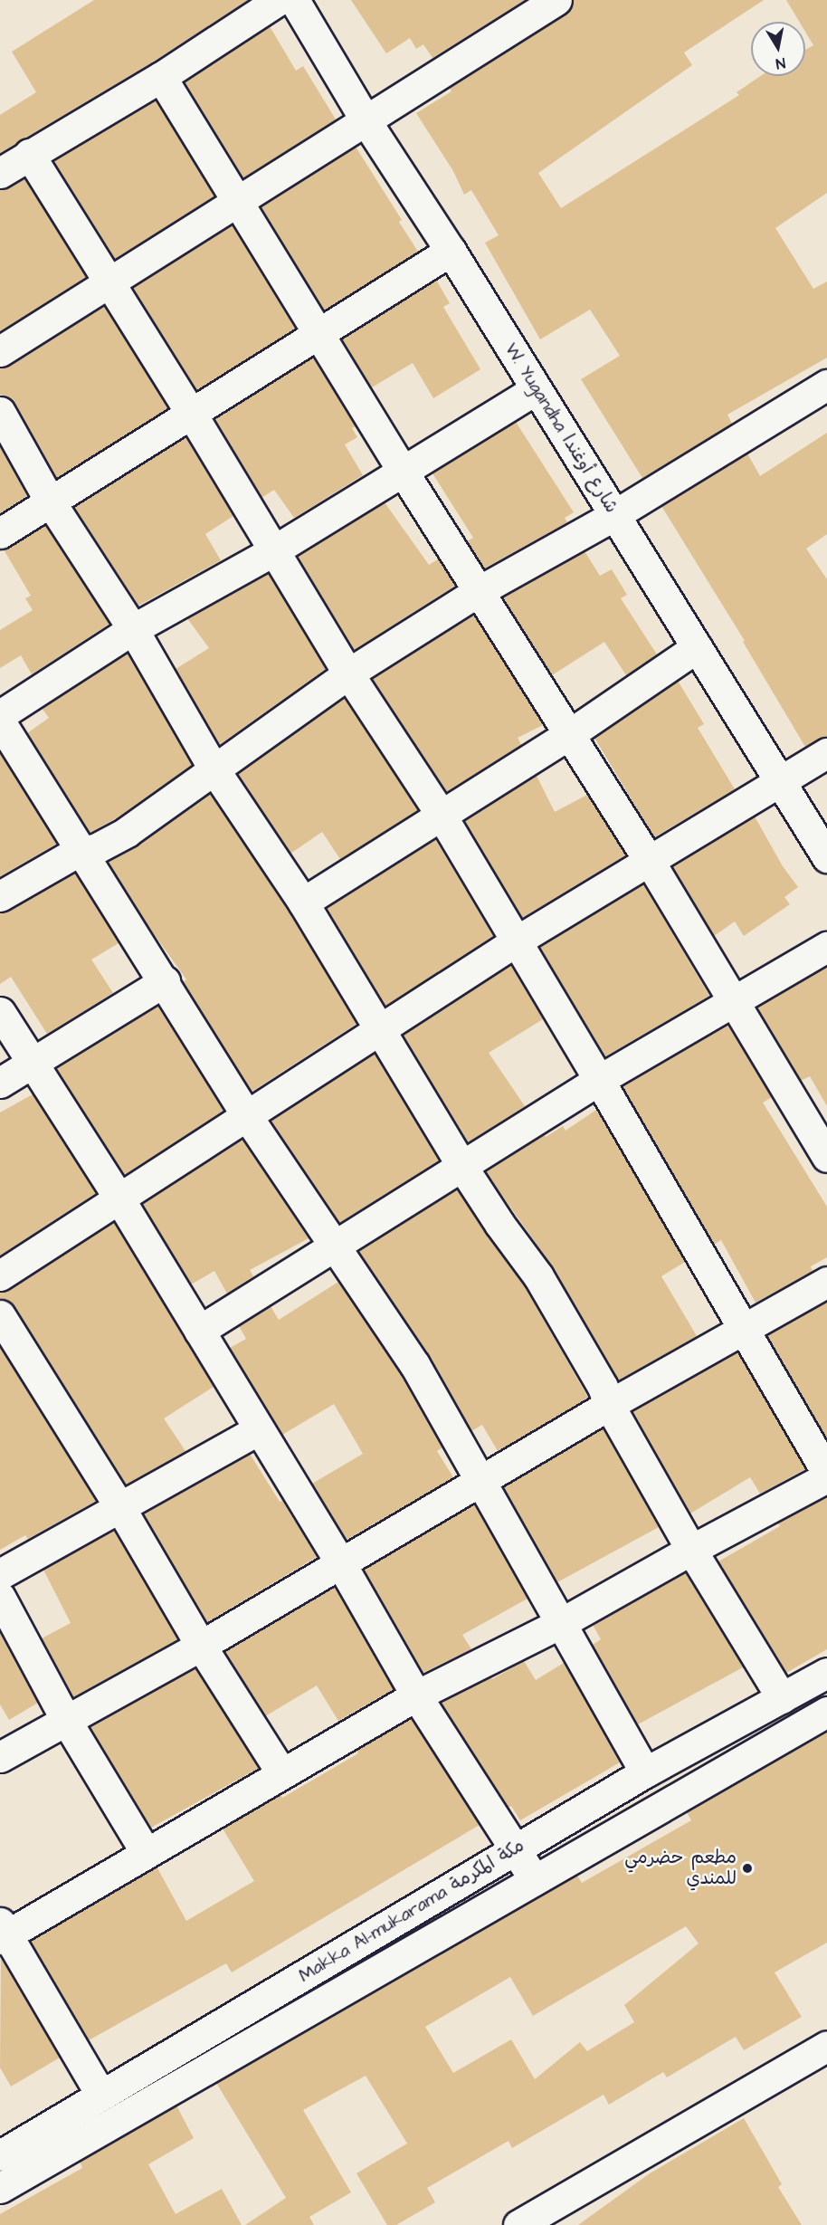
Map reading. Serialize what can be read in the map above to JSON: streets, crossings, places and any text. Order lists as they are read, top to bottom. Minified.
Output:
{"streets":{"main road":["W. Yugandha شارع أوغندا","Makka Al-mukarama مكة المكرمة"]},"places":["مطعم حضرمي للمندي"],"north":"bottom"}
